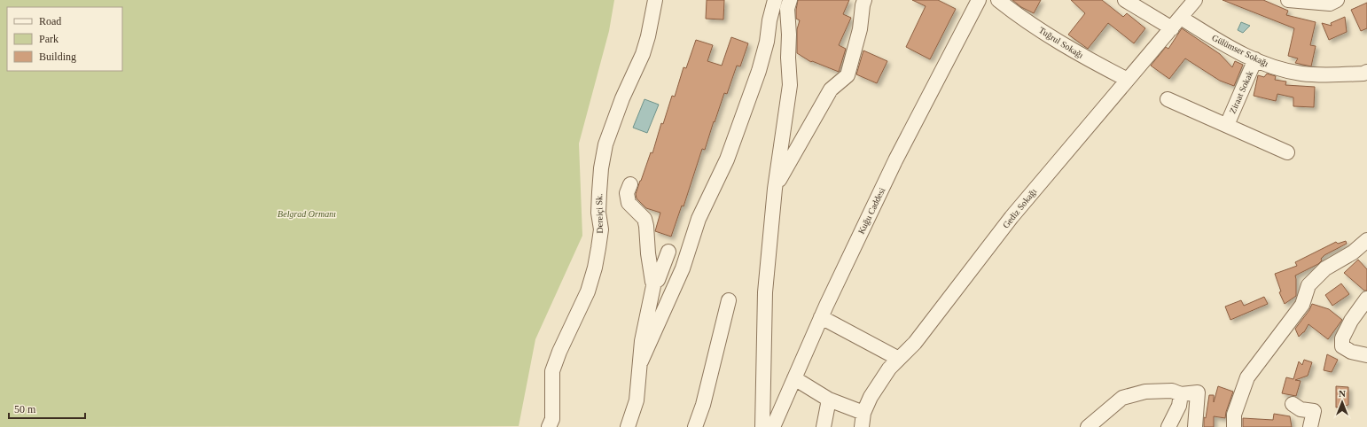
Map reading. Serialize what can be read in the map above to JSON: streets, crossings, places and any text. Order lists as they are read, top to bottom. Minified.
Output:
{"streets":{"street":["Tuğrul Sokağı","Gülümser Sokağı","Ziraat Sokak","Gediz Sokağı","Kuğu Caddesi","Dereiçi Sk."]},"crossings":[["Tuğrul Sokağı","Gediz Sokağı"],["Gülümser Sokağı","Ziraat Sokak"],["Gülümser Sokağı","Gediz Sokağı"]],"parks":["Belgrad Ormanı"],"legend":["Road","Park","Building"],"scale_bar":"50 m","north":"top"}
